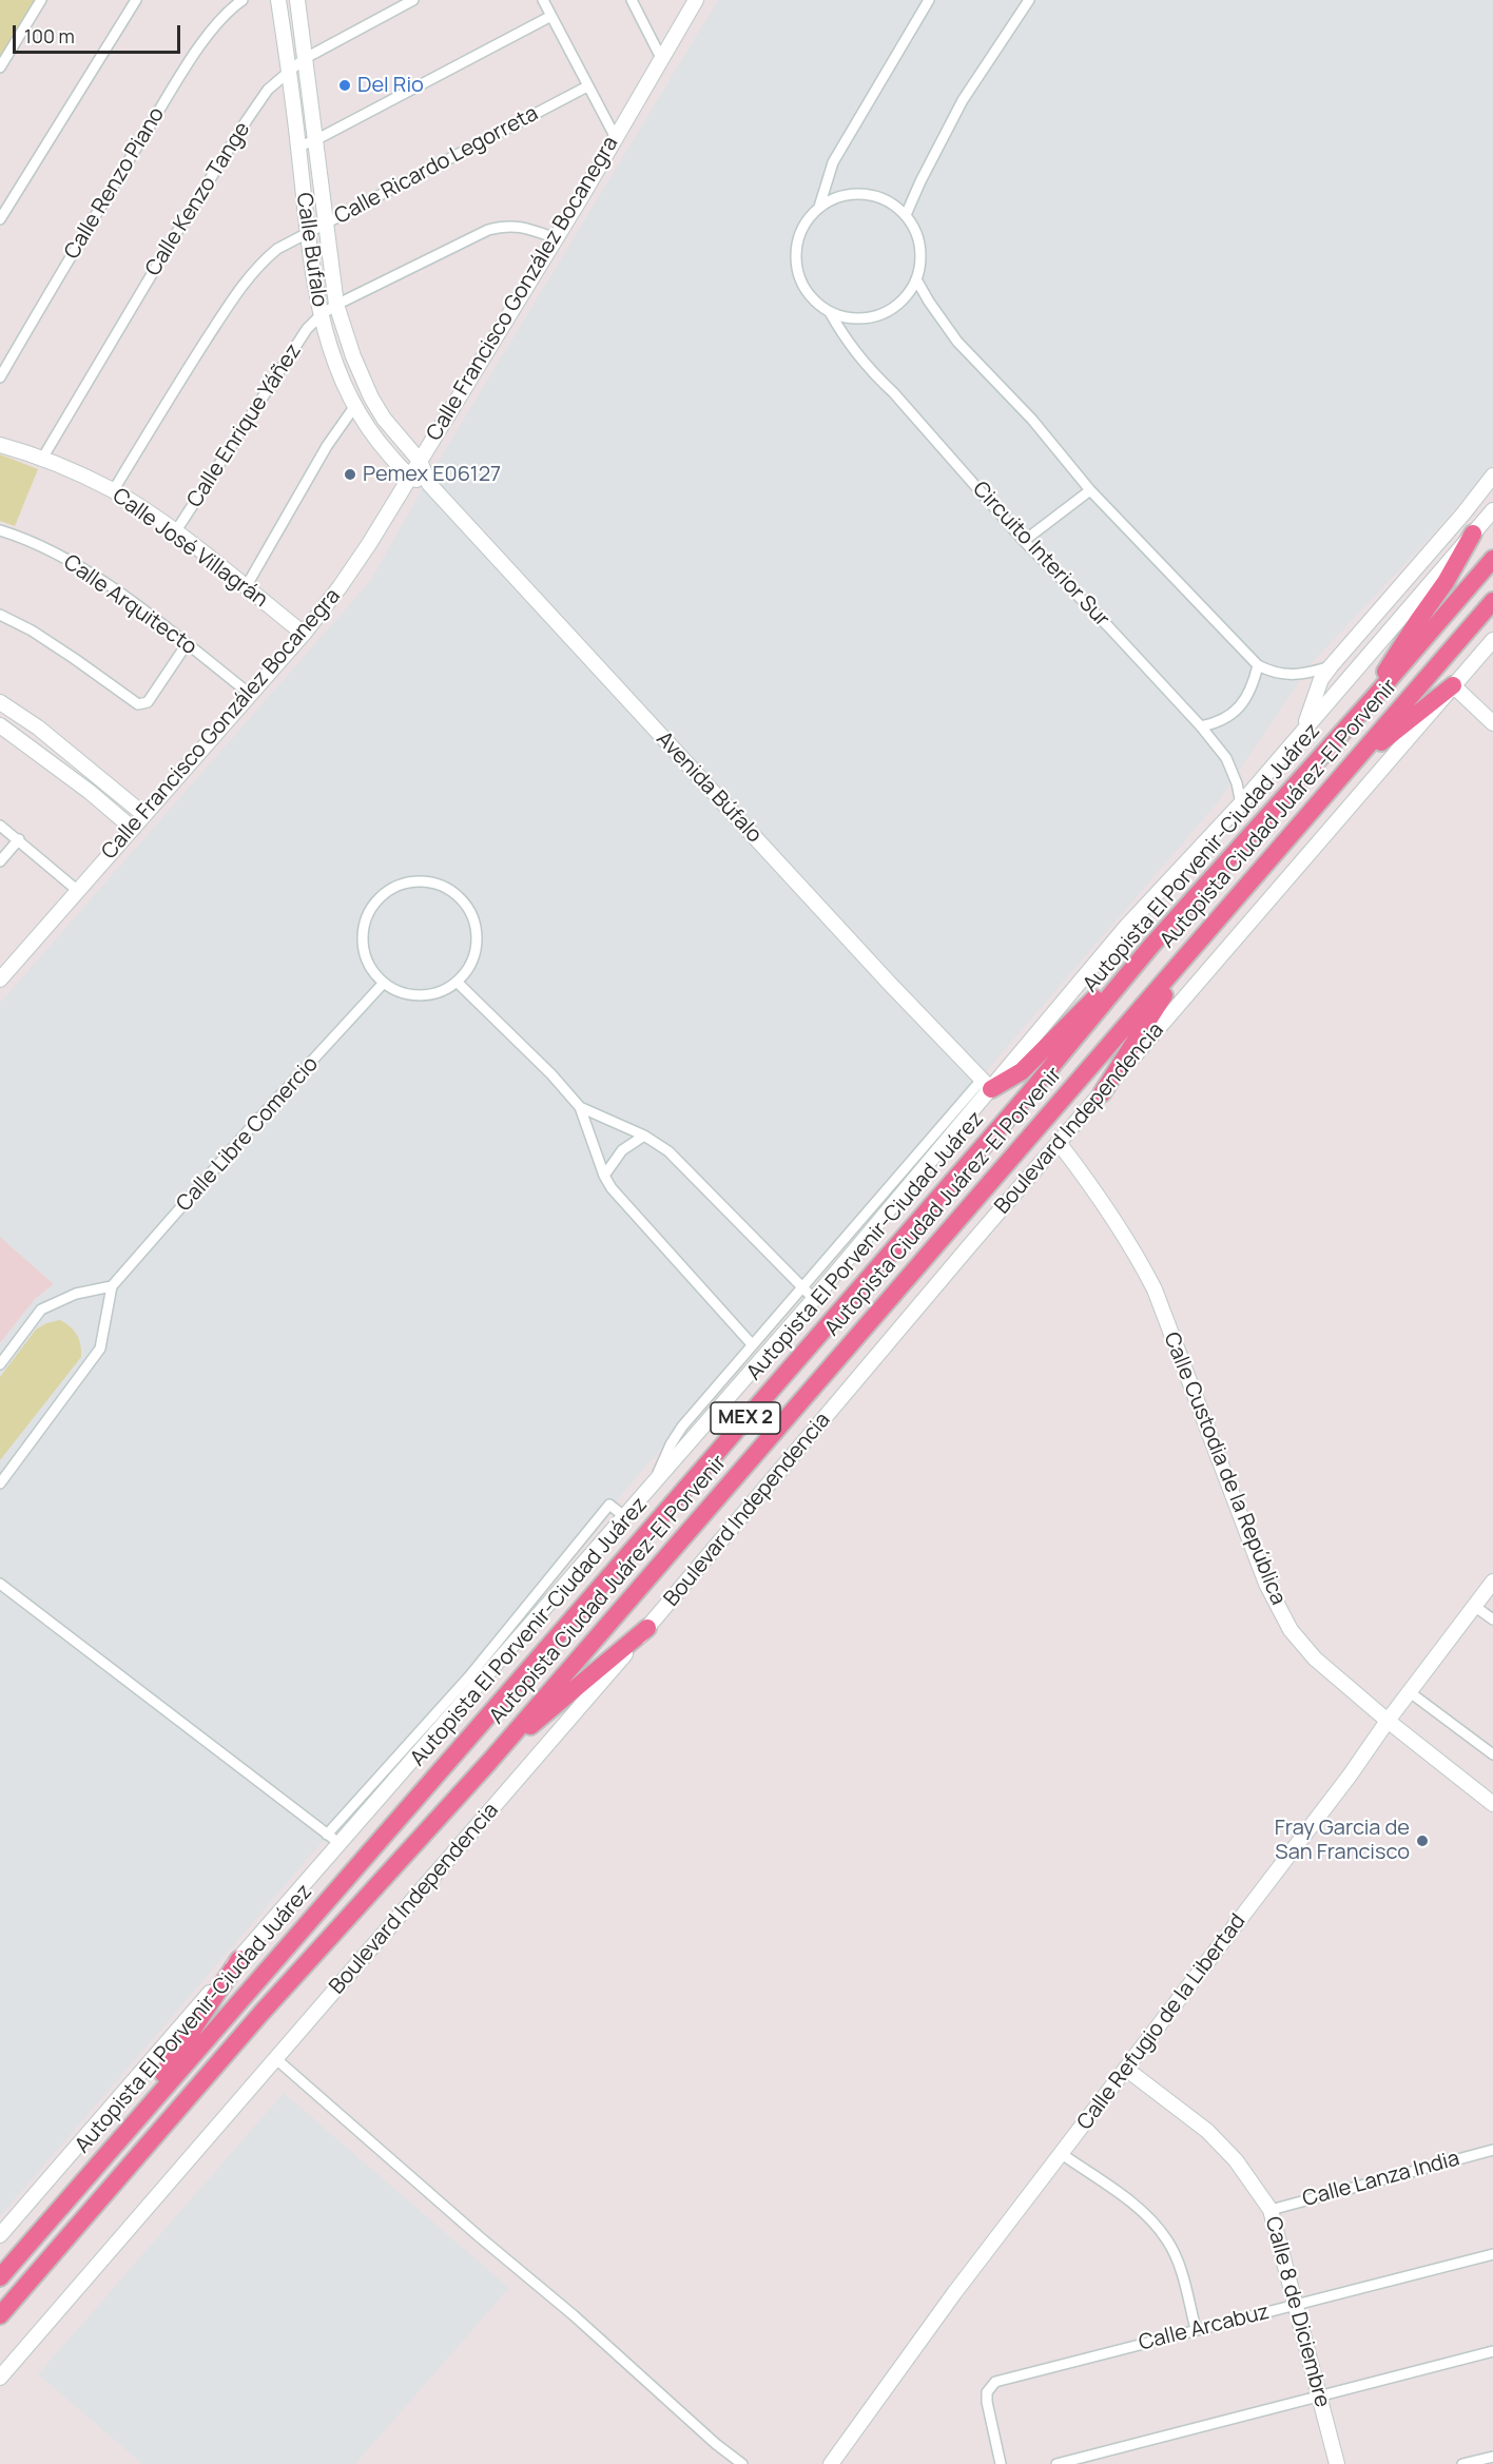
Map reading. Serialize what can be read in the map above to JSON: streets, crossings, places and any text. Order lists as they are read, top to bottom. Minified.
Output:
{"streets":{"highway":["Autopista Ciudad Juárez-El Porvenir","Autopista El Porvenir-Ciudad Juárez","MEX 2"],"main road":["Calle Bufalo","Calle Francisco González Bocanegra","Calle José Villagrán","Avenida Búfalo","Boulevard Independencia","Calle Custodia de la República","Calle Refugio de la Libertad","Calle 8 de Diciembre"],"street":["Calle Ricardo Legorreta","Calle Renzo Piano","Calle Kenzo Tange","Calle Enrique Yáñez","Circuito Interior Sur","Calle Arquitecto","Calle Libre Comercio","Calle Lanza India","Calle Arcabuz"]},"crossings":[["Calle Ricardo Legorreta","Calle Bufalo"],["Calle Ricardo Legorreta","Calle José Villagrán"],["Calle Kenzo Tange","Calle Bufalo"],["Calle Kenzo Tange","Calle José Villagrán"],["Calle Bufalo","Calle Francisco González Bocanegra"],["Calle Bufalo","Calle Enrique Yáñez"],["Calle Bufalo","Avenida Búfalo"],["Calle Francisco González Bocanegra","Calle Enrique Yáñez"],["Calle Francisco González Bocanegra","Calle José Villagrán"],["Calle Francisco González Bocanegra","Calle Arquitecto"],["Calle Francisco González Bocanegra","Avenida Búfalo"],["Calle Enrique Yáñez","Calle José Villagrán"],["Boulevard Independencia","Calle Custodia de la República"],["Calle Custodia de la República","Calle Refugio de la Libertad"],["Calle Refugio de la Libertad","Calle 8 de Diciembre"],["Calle Lanza India","Calle 8 de Diciembre"],["Calle 8 de Diciembre","Calle Arcabuz"]],"places":["Del Rio","Pemex E06127","Fray Garcia de San Francisco"],"scale_bar":"100 m"}
